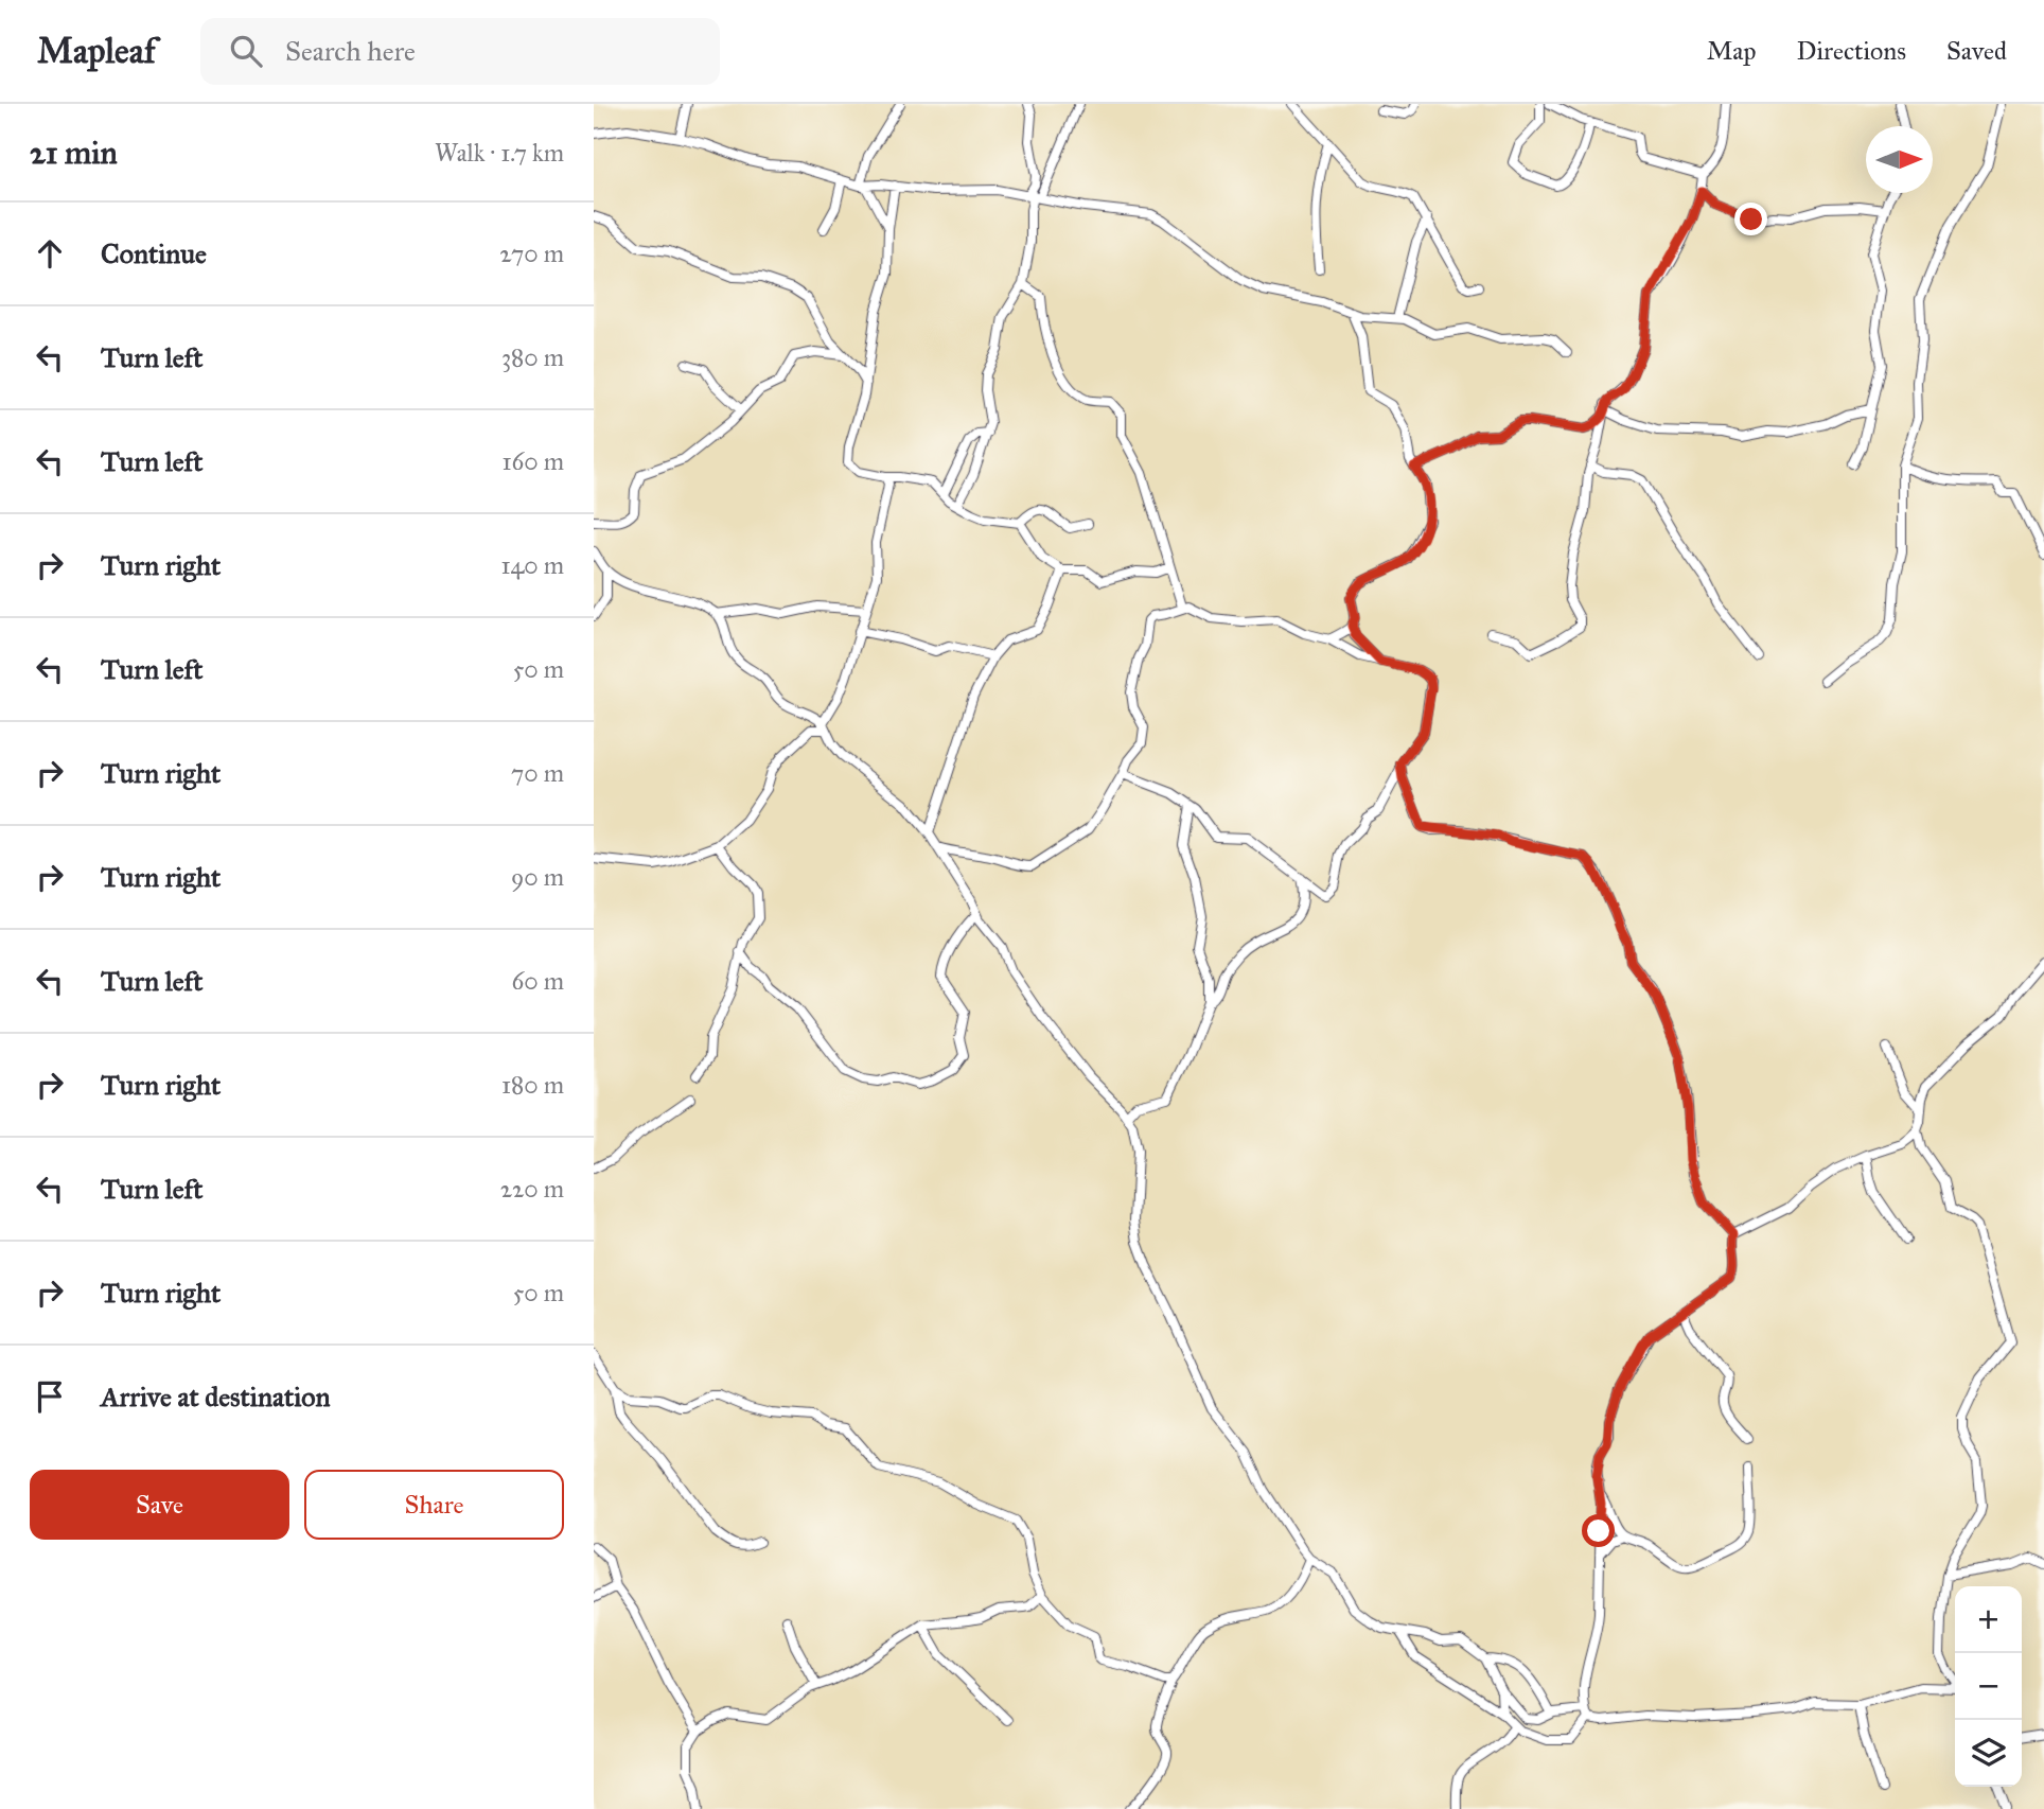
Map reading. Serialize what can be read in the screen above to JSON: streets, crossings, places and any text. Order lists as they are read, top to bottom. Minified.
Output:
{"north":"right","page":{"header":"Mapleaf","search":"Search here","nav":["Map","Directions","Saved"],"heading":["21 min","Walk · 1.7 km"],"list":[["Continue","270 m"],["Turn left","380 m"],["Turn left","160 m"],["Turn right","140 m"],["Turn left","50 m"],["Turn right","70 m"],["Turn right","90 m"],["Turn left","60 m"],["Turn right","180 m"],["Turn left","220 m"],["Turn right","50 m"],"Arrive at destination"],"buttons":["Save","Share"],"map_buttons":["+","−"]}}
